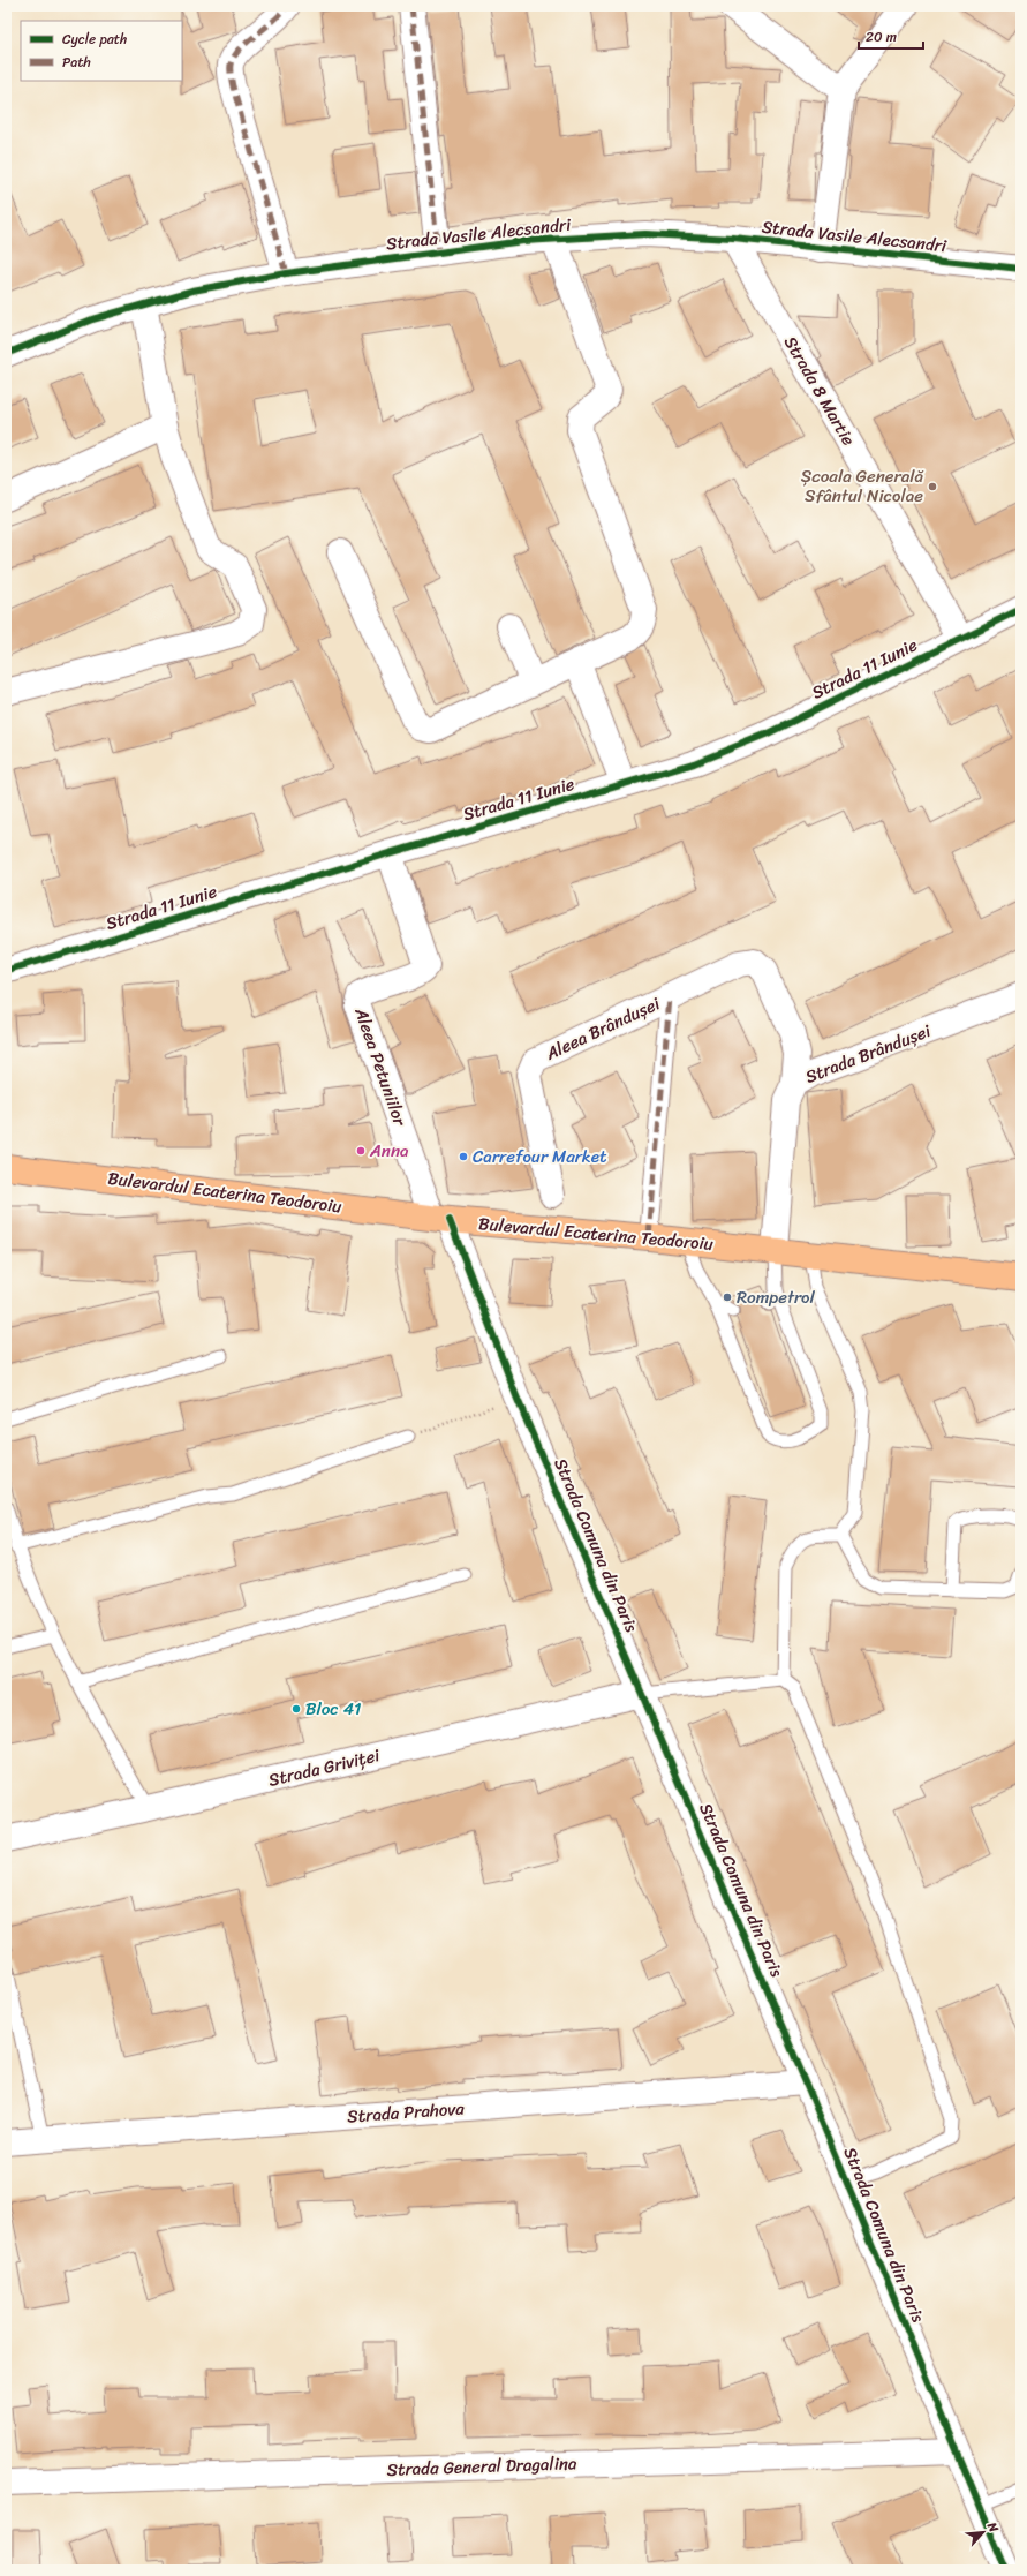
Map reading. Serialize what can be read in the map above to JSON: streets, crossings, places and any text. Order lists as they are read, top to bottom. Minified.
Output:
{"streets":{"main road":["Bulevardul Ecaterina Teodoroiu"],"street":["Strada Vasile Alecsandri","Strada 8 Martie","Strada 11 Iunie","Aleea Brândușei","Strada Brândușei","Aleea Petuniilor","Strada Comuna din Paris","Strada Griviței","Strada Prahova","Strada General Dragalina"]},"crossings":[["Strada Vasile Alecsandri","Strada 8 Martie"],["Strada 8 Martie","Strada 11 Iunie"],["Strada 11 Iunie","Aleea Petuniilor"],["Aleea Brândușei","Strada Brândușei"],["Aleea Brândușei","Bulevardul Ecaterina Teodoroiu"],["Strada Brândușei","Bulevardul Ecaterina Teodoroiu"],["Aleea Petuniilor","Bulevardul Ecaterina Teodoroiu"],["Aleea Petuniilor","Strada Comuna din Paris"],["Bulevardul Ecaterina Teodoroiu","Strada Comuna din Paris"],["Strada Comuna din Paris","Strada Griviței"],["Strada Comuna din Paris","Strada Prahova"],["Strada Comuna din Paris","Strada General Dragalina"]],"places":["Școala Generală Sfântul Nicolae","Anna","Carrefour Market","Rompetrol","Bloc 41"],"legend":["Cycle path","Path"],"scale_bar":"20 m","north":"top right"}
